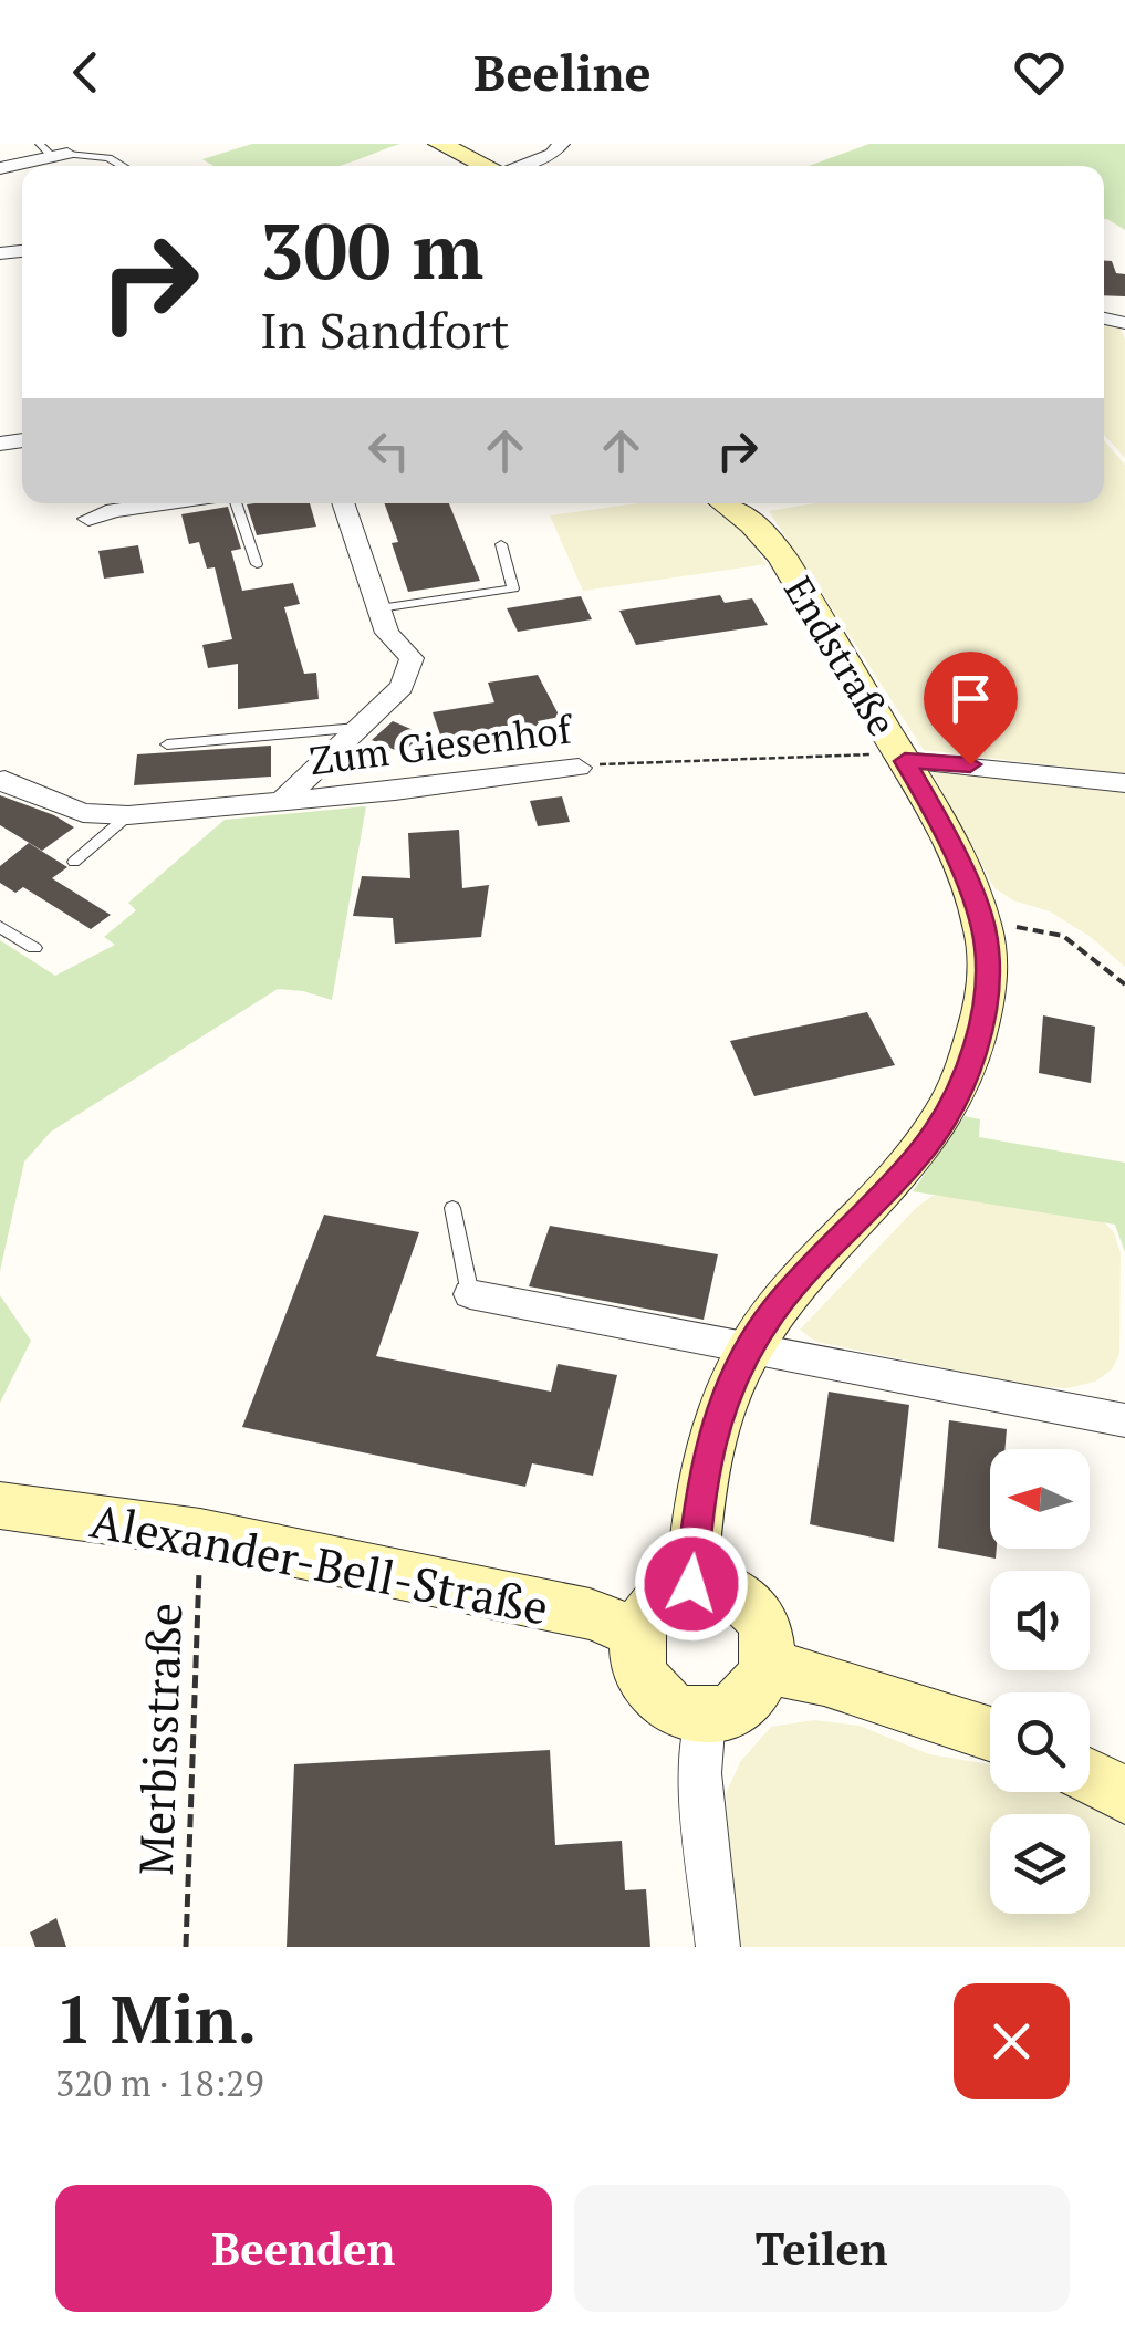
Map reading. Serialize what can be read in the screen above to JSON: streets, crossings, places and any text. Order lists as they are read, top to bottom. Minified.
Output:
{"streets":{"street":["Endstraße","Zum Giesenhof","Alexander-Bell-Straße"],"path":["Merbisstraße"]},"crossings":[["Endstraße","Zum Giesenhof"],["Endstraße","Alexander-Bell-Straße"],["Alexander-Bell-Straße","Merbisstraße"]],"north":"left","page":{"header":"Beeline","turn":["300 m","In Sandfort"],"heading":["1 Min.","320 m · 18:29"],"buttons":["Beenden","Teilen"]}}
